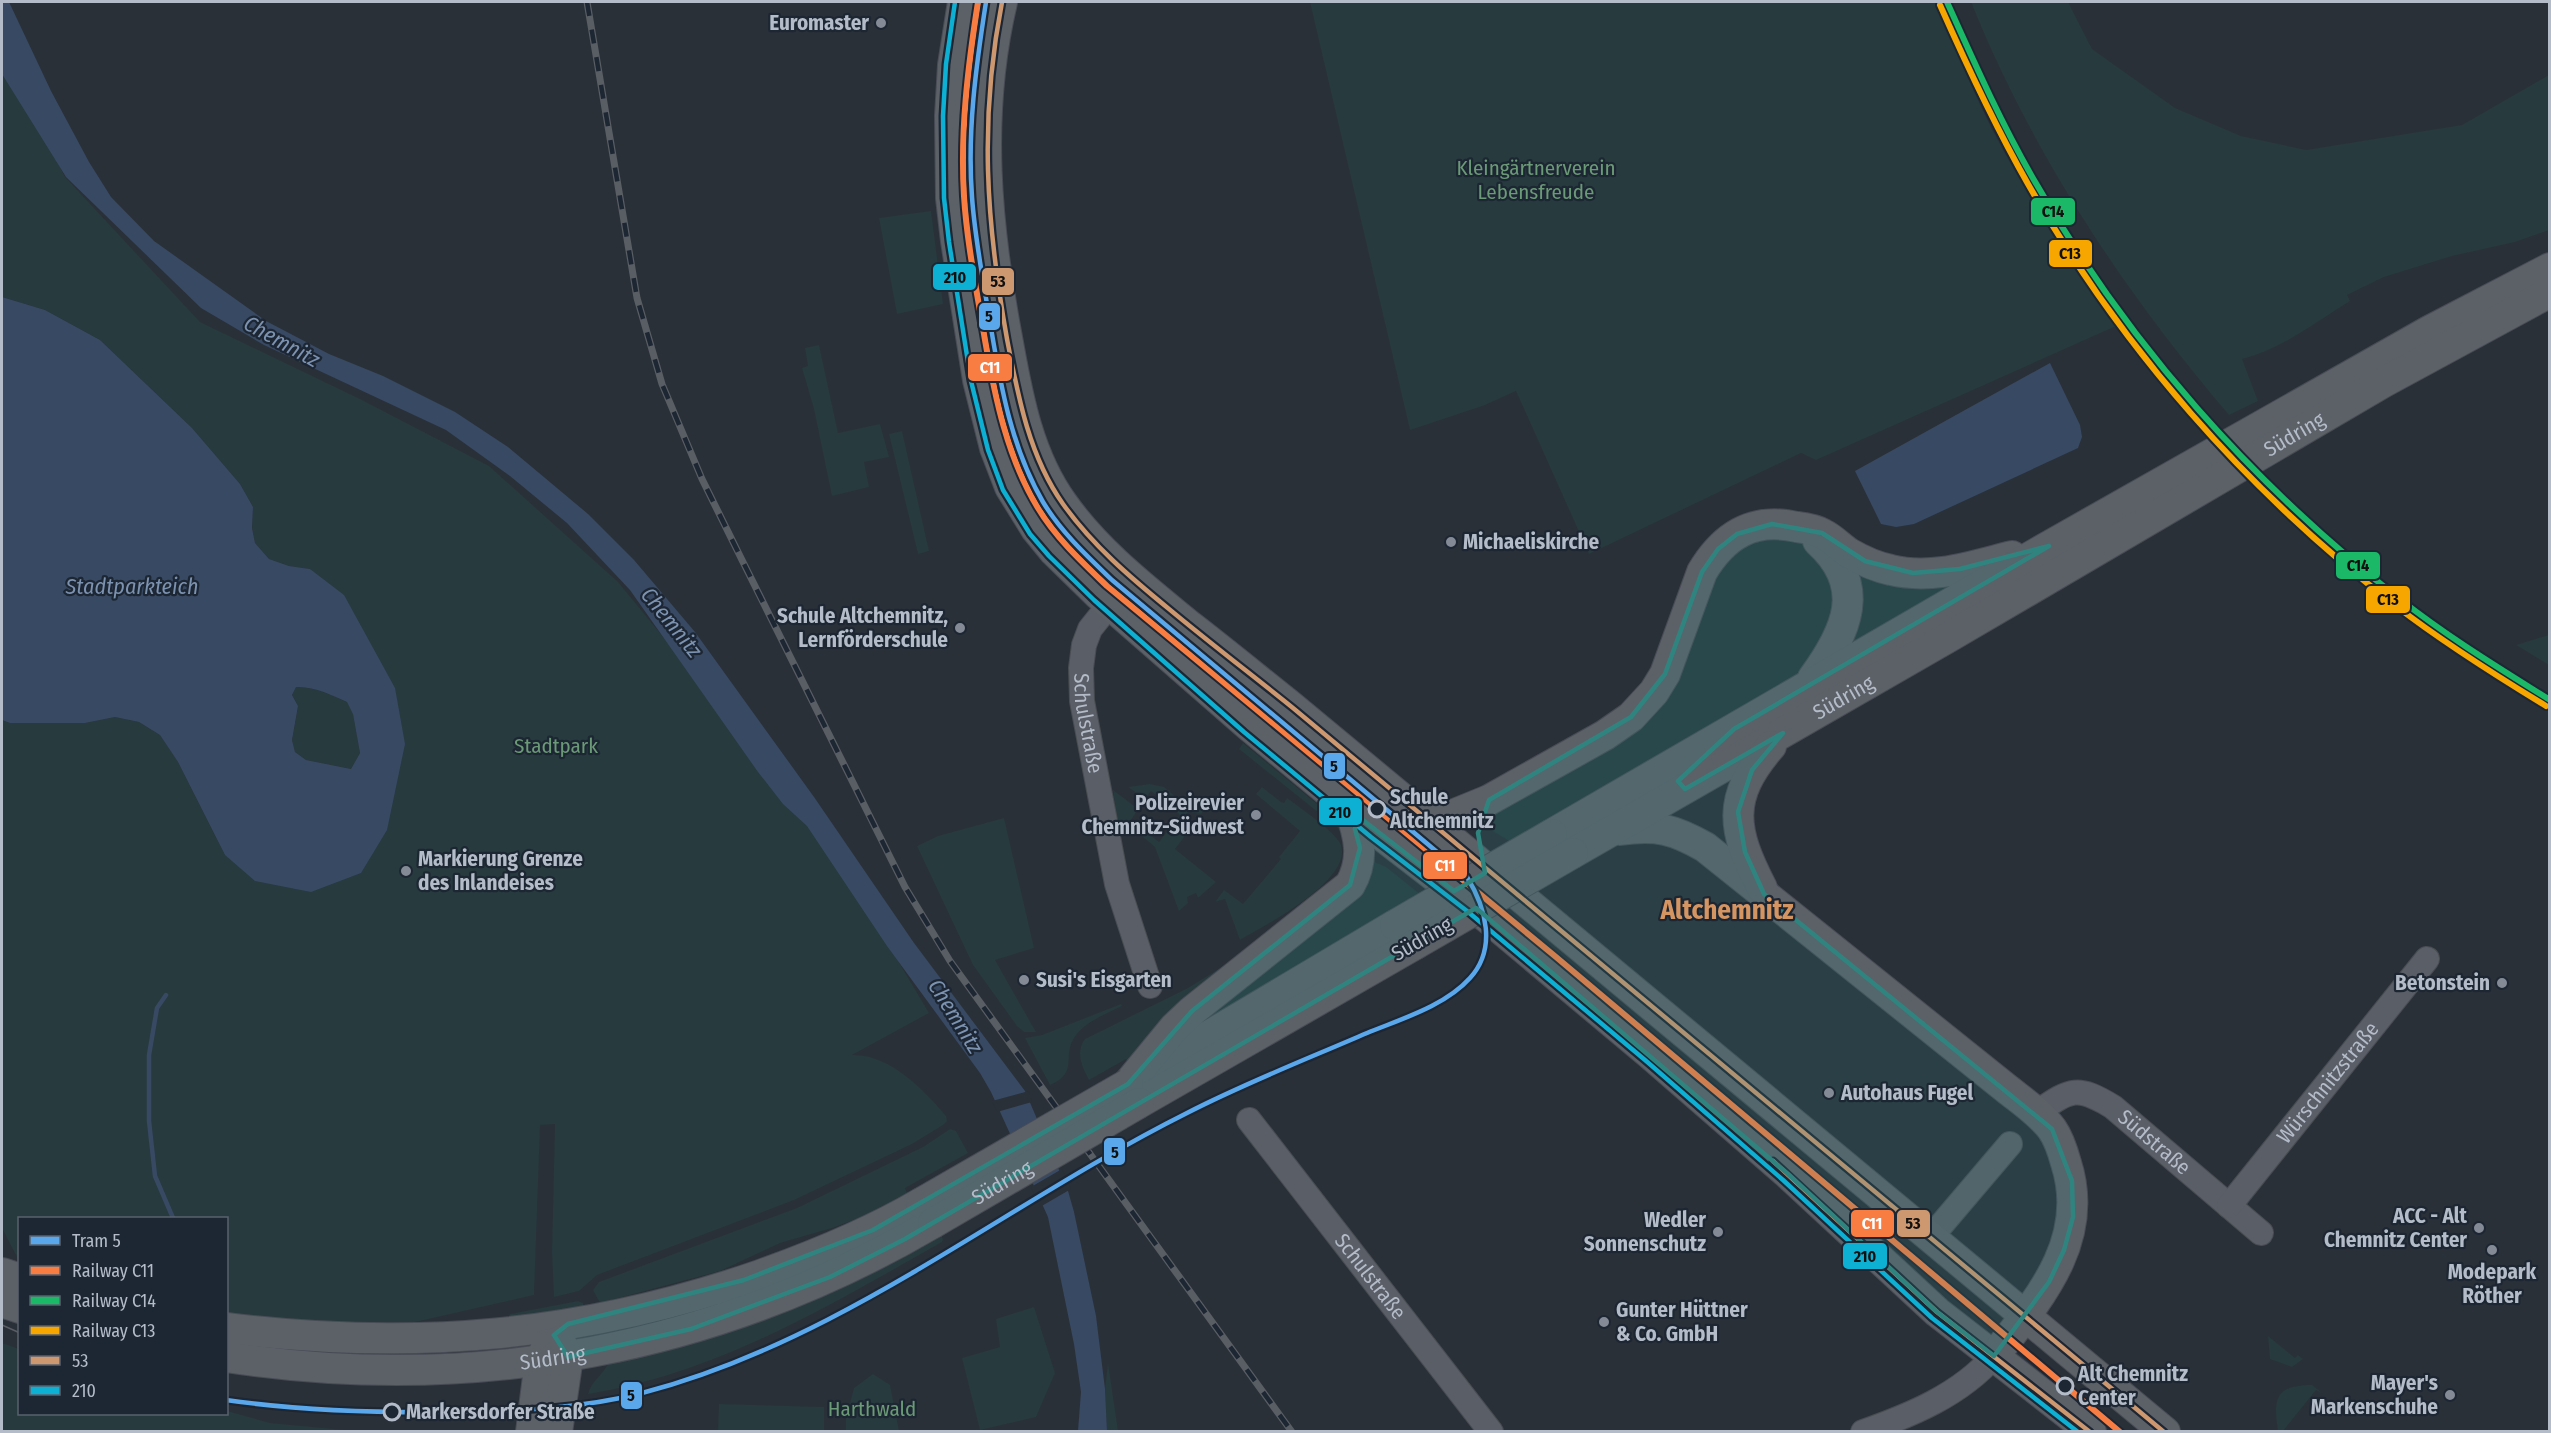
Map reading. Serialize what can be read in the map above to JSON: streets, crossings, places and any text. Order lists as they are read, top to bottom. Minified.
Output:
{"streets":{"main road":["Südring"],"street":["Schulstraße","Würschnitzstraße","Südstraße"]},"crossings":[["Würschnitzstraße","Südstraße"]],"districts":["Altchemnitz"],"water":["Chemnitz","Stadtparkteich"],"parks":["Kleingärtnerverein Lebensfreude","Stadtpark","Harthwald"],"places":["Euromaster","Michaeliskirche","Schule Altchemnitz, Lernförderschule","Schule Altchemnitz","Polizeirevier Chemnitz-Südwest","Markierung Grenze des Inlandeises","Susi's Eisgarten","Betonstein","Autohaus Fugel","ACC - Alt Chemnitz Center","Wedler Sonnenschutz","Modepark Röther","Gunter Hüttner & Co. GmbH","Alt Chemnitz Center","Mayer's Markenschuhe","Markersdorfer Straße"],"lines":["tram line 5","rail line C11","rail line C14","transit line 53","transit line 210","rail line C13"],"legend":["Tram 5","Railway C11","Railway C14","Railway C13","53","210"]}
